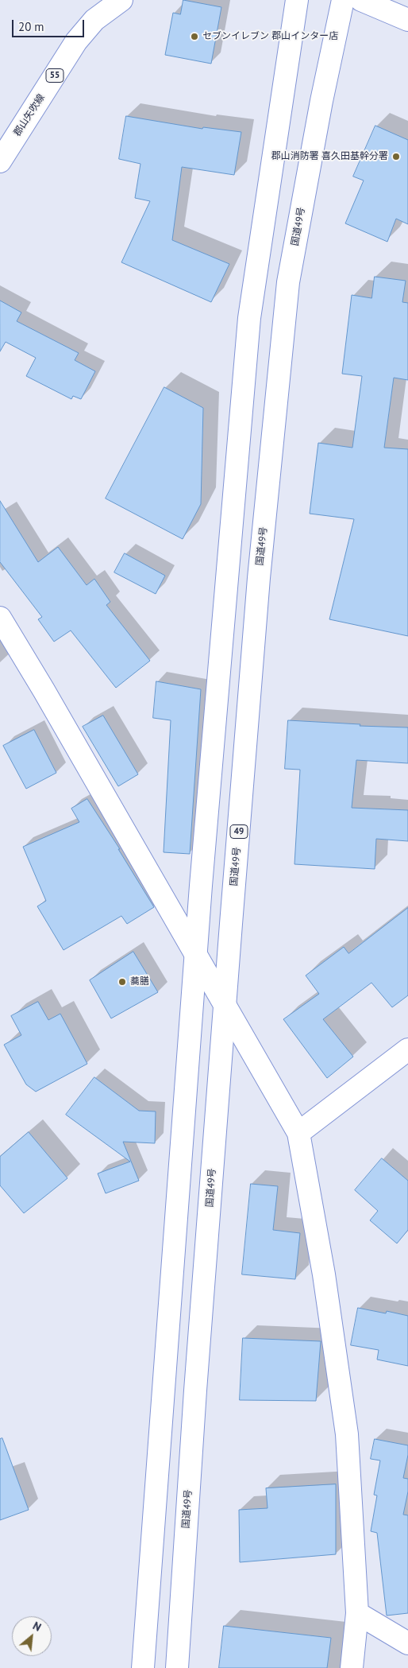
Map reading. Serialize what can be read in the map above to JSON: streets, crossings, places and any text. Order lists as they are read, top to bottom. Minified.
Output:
{"streets":{"main road":["55","郡山矢吹線","国道49号","49"]},"places":["セブンイレブン 郡山インター店","郡山消防署 喜久田基幹分署","蕎膳"],"scale_bar":"20 m","north":"top right"}
